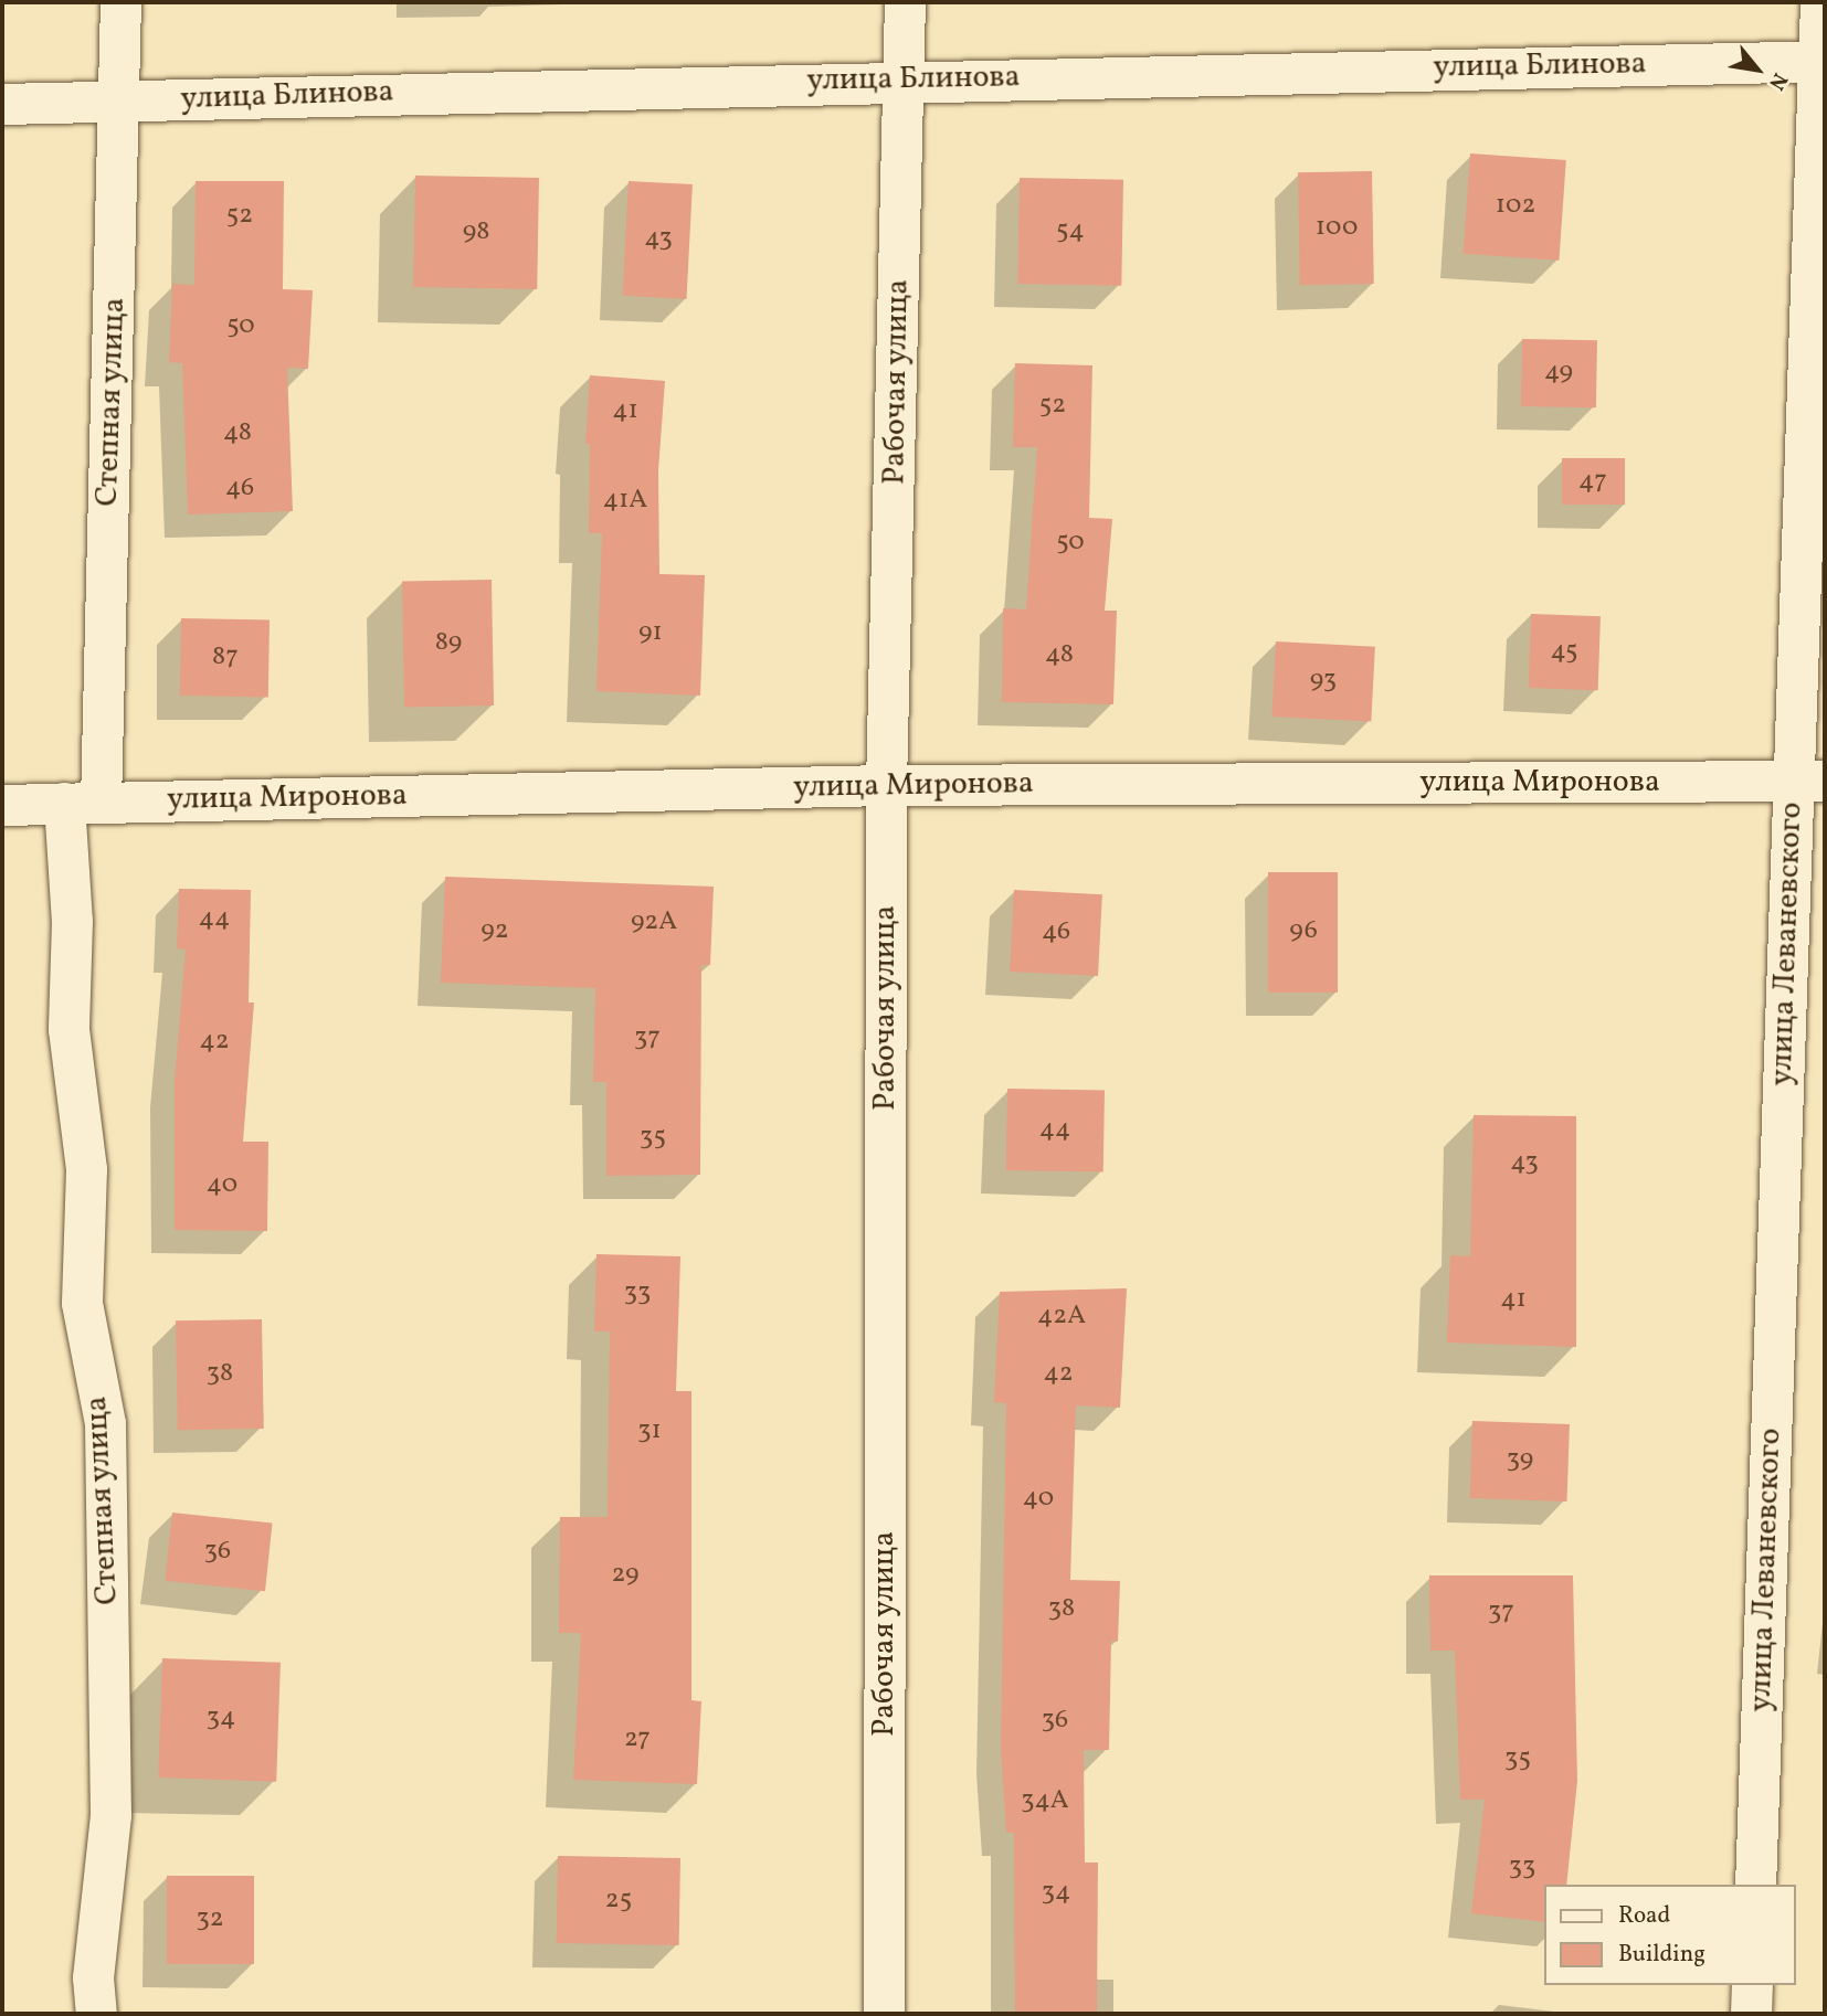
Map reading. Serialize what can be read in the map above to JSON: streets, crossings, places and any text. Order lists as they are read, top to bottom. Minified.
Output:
{"streets":{"street":["улица Блинова","Рабочая улица","Степная улица","улица Миронова","улица Леваневского"]},"crossings":[["улица Блинова","Рабочая улица"],["улица Блинова","Степная улица"],["улица Блинова","улица Леваневского"],["Рабочая улица","улица Миронова"],["Степная улица","улица Миронова"],["улица Миронова","улица Леваневского"]],"house_numbers":["102","52","100","54","98","43","50","49","52","41","48","47","46","41А","50","91","89","45","48","87","93","44","92А","92","96","46","37","42","44","35","43","40","33","41","42А","38","42","31","39","40","36","29","38","37","34","36","27","35","34А","33","34","25","32"],"legend":["Road","Building"],"north":"bottom right"}
